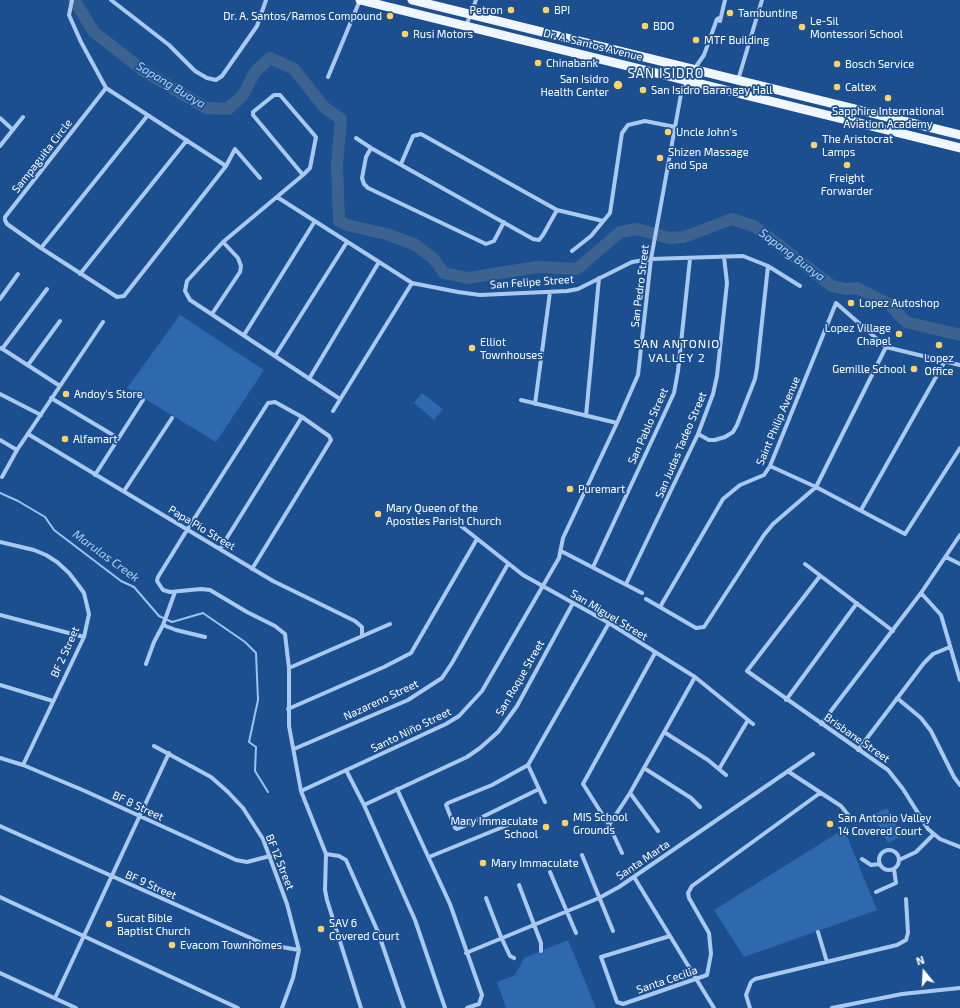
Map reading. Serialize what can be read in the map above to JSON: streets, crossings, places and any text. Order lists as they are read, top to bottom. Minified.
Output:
{"streets":{"main road":["Dr. A. Santos Avenue"],"street":["Sampaguita Circle","San Felipe Street","San Pedro Street","Saint Philip Avenue","San Pablo Street","San Judas Tadeo Street","Papa Pio Street","San Miguel Street","BF 2 Street","San Roque Street","Nazareno Street","Santo Niño Street","Brisbane Street","BF 8 Street","Santa Marta","BF 12 Street","BF 9 Street","Santa Cecilia"]},"crossings":[["Dr. A. Santos Avenue","San Pedro Street"],["San Felipe Street","San Pedro Street"],["San Felipe Street","San Pablo Street"],["San Felipe Street","San Judas Tadeo Street"],["San Pedro Street","Santo Niño Street"],["San Miguel Street","San Roque Street"],["San Miguel Street","Nazareno Street"],["San Miguel Street","Santo Niño Street"],["BF 2 Street","BF 8 Street"],["BF 8 Street","BF 12 Street"],["BF 12 Street","BF 9 Street"]],"districts":["SAN ISIDRO","SAN ANTONIO VALLEY 2"],"water":["Sapang Buaya","Marulas Creek"],"places":["Petron","BPI","Tambunting","Dr. A. Santos/Ramos Compound","BDO","Le-Sil Montessori School","Rusi Motors","MTF Building","Chinabank","Bosch Service","San Isidro Health Center","Caltex","San Isidro Barangay Hall","Sapphire International Aviation Academy","Uncle John's","The Aristocrat Lamps","Shizen Massage and Spa","Freight Forwarder","Lopez Autoshop","Lopez Village Chapel","Lopez Office","Elliot Townhouses","Gemille School","Andoy's Store","Alfamart","Puremart","Mary Queen of the Apostles Parish Church","MIS School Grounds","San Antonio Valley 14 Covered Court","Mary Immaculate School","Mary Immaculate","Sucat Bible Baptist Church","SAV 6 Covered Court","Evacom Townhomes"],"north":"top"}
